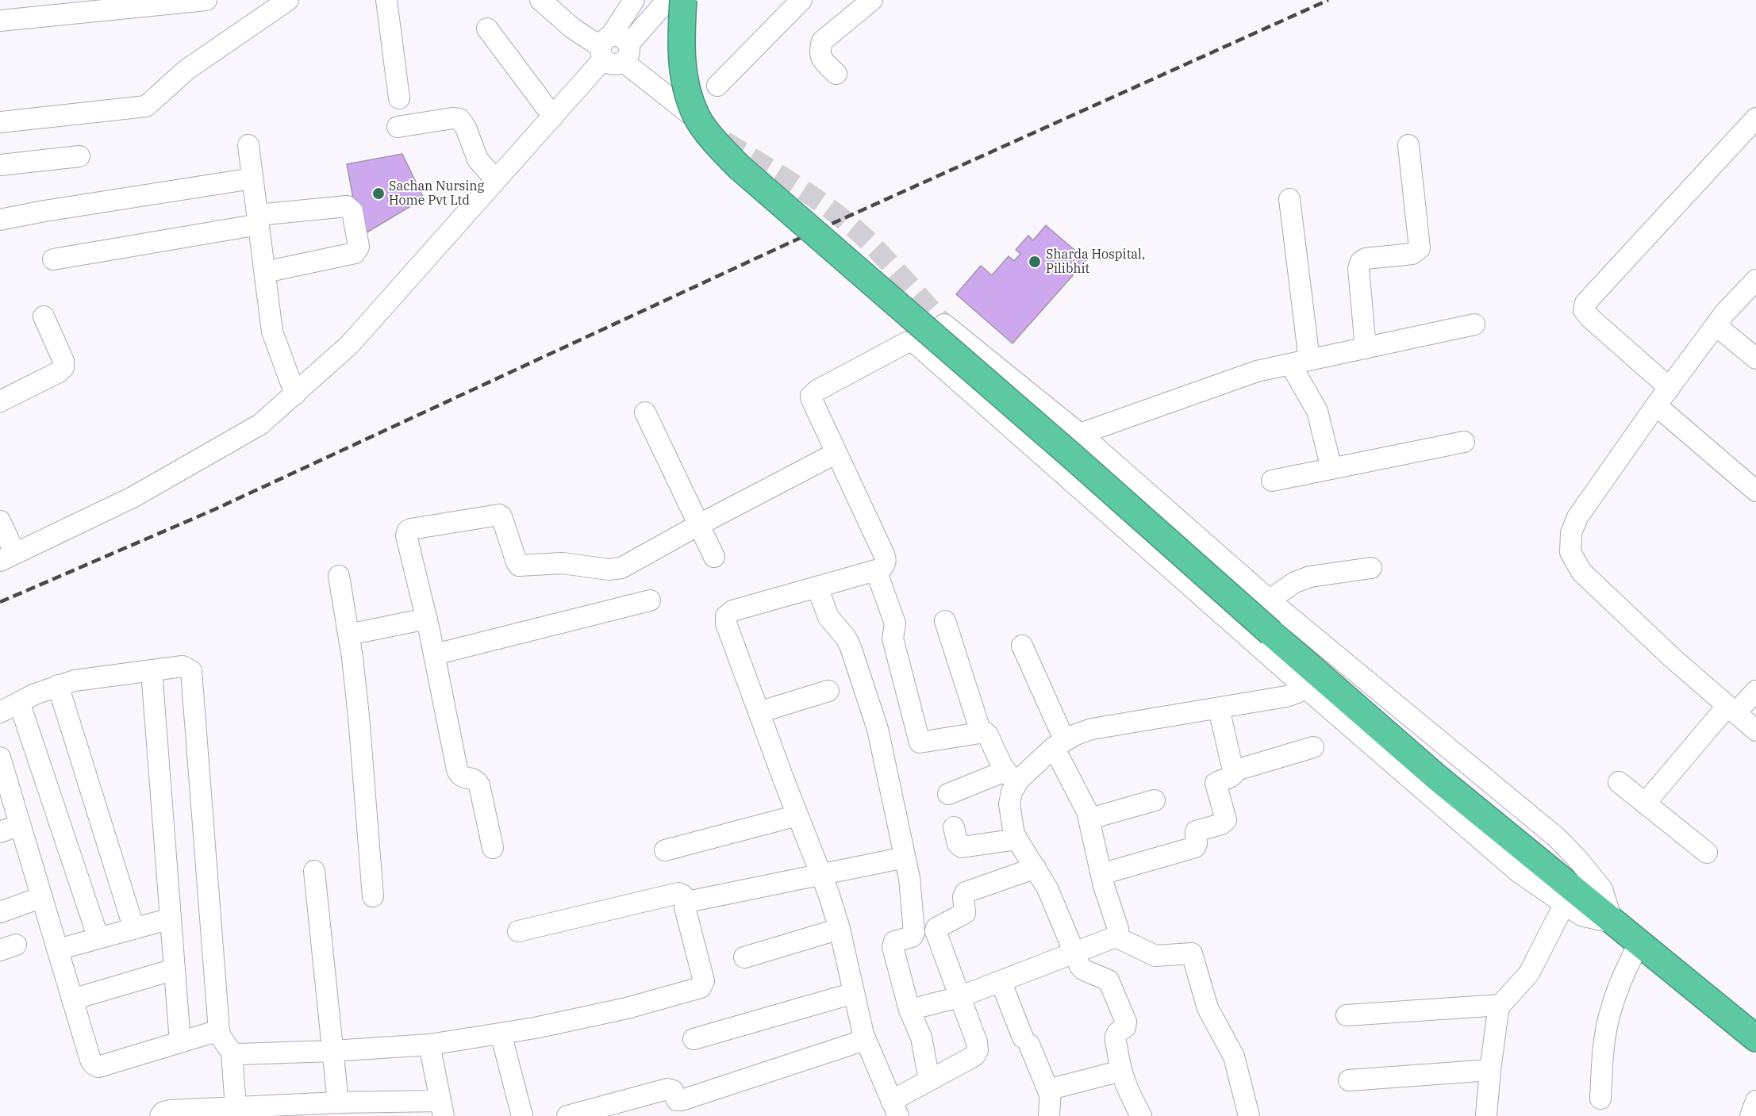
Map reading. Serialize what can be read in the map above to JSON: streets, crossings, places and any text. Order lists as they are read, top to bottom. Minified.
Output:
{"places":["Sachan Nursing Home Pvt Ltd","Sharda Hospital, Pilibhit"]}
